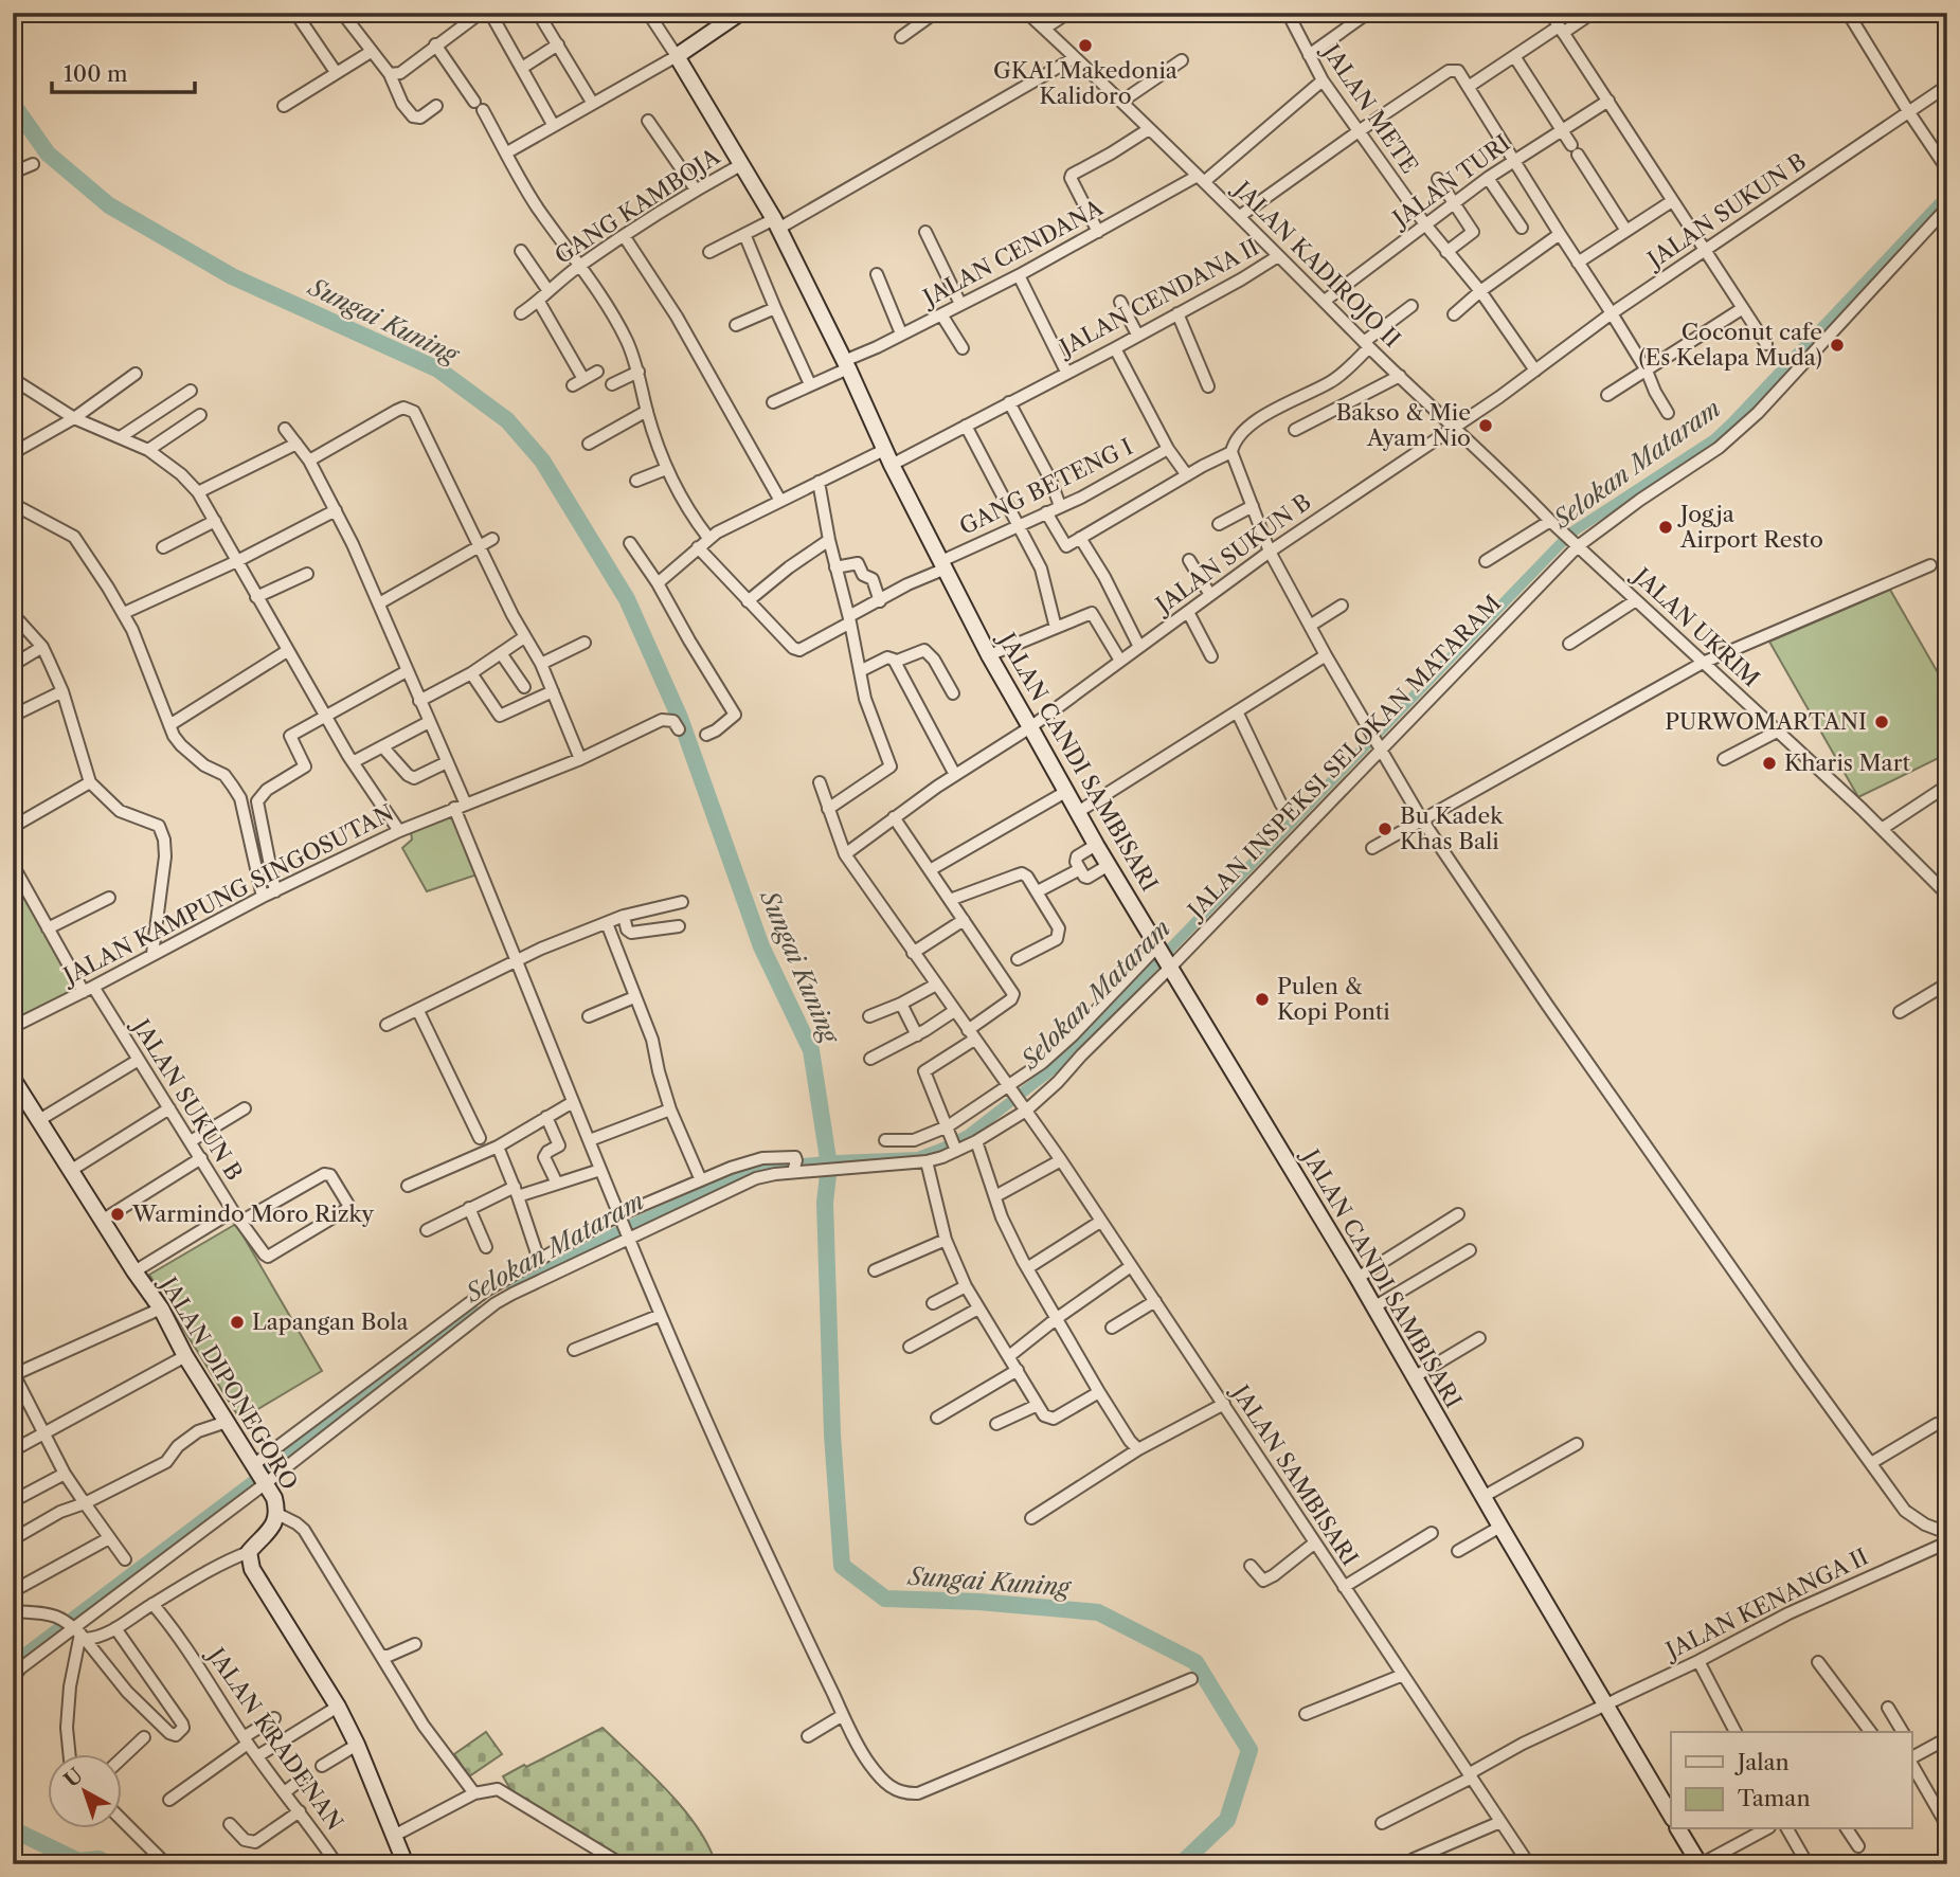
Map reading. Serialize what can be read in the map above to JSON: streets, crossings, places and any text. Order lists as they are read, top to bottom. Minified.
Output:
{"streets":{"street":["JALAN METE","JALAN TURI","GANG KAMBOJA","JALAN SUKUN B","JALAN CENDANA","JALAN KADIROJO II","JALAN CENDANA II","GANG BETENG I","JALAN UKRIM","JALAN INSPEKSI SELOKAN MATARAM","JALAN CANDI SAMBISARI","JALAN KAMPUNG SINGOSUTAN","JALAN DIPONEGORO","JALAN SAMBISARI","JALAN KENANGA II","JALAN KRADENAN"]},"crossings":[["JALAN METE","JALAN TURI"],["JALAN METE","JALAN SUKUN B"],["JALAN METE","JALAN CENDANA"],["JALAN TURI","JALAN KADIROJO II"],["GANG KAMBOJA","JALAN CANDI SAMBISARI"],["JALAN SUKUN B","JALAN KADIROJO II"],["JALAN SUKUN B","JALAN CANDI SAMBISARI"],["JALAN SUKUN B","JALAN KAMPUNG SINGOSUTAN"],["JALAN SUKUN B","JALAN DIPONEGORO"],["JALAN CENDANA","JALAN KADIROJO II"],["JALAN CENDANA","JALAN CANDI SAMBISARI"],["JALAN KADIROJO II","JALAN CENDANA II"],["JALAN KADIROJO II","JALAN UKRIM"],["JALAN KADIROJO II","JALAN INSPEKSI SELOKAN MATARAM"],["JALAN CENDANA II","JALAN CANDI SAMBISARI"],["GANG BETENG I","JALAN CANDI SAMBISARI"],["JALAN UKRIM","JALAN INSPEKSI SELOKAN MATARAM"],["JALAN INSPEKSI SELOKAN MATARAM","JALAN CANDI SAMBISARI"],["JALAN INSPEKSI SELOKAN MATARAM","JALAN DIPONEGORO"],["JALAN INSPEKSI SELOKAN MATARAM","JALAN SAMBISARI"],["JALAN CANDI SAMBISARI","JALAN KENANGA II"],["JALAN SAMBISARI","JALAN KENANGA II"]],"water":["Sungai Kuning","Selokan Mataram"],"places":["GKAI Makedonia Kalidoro","Coconut cafe (Es Kelapa Muda)","Bakso & Mie Ayam Nio","Jogja Airport Resto","PURWOMARTANI","Kharis Mart","Bu Kadek Khas Bali","Pulen & Kopi Ponti","Warmindo Moro Rizky","Lapangan Bola"],"legend":["Jalan","Taman"],"scale_bar":"100 m","north":"top left"}
